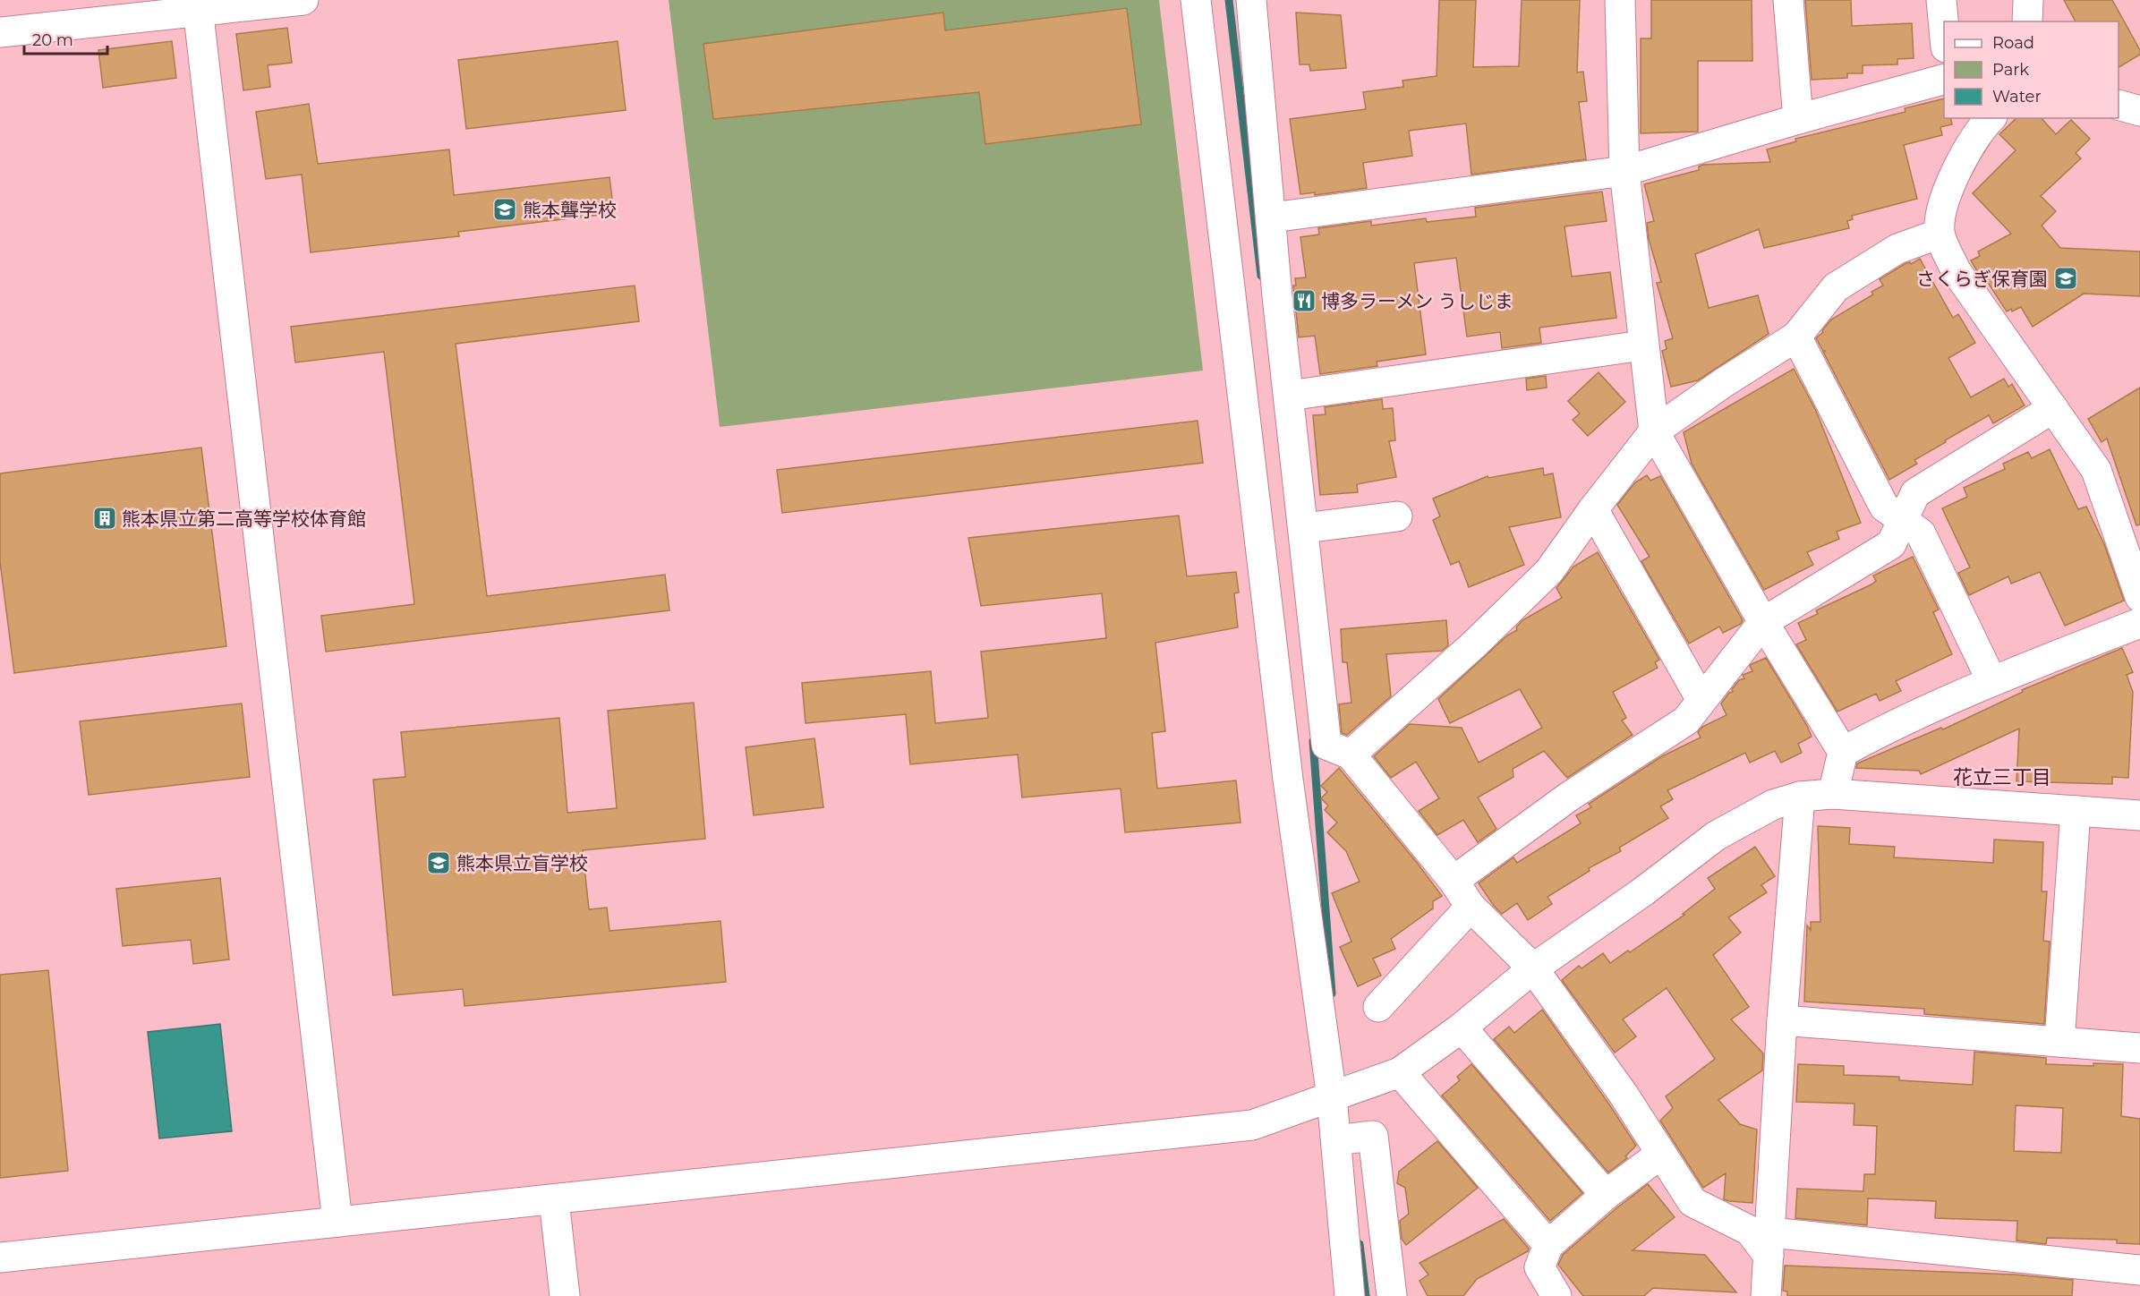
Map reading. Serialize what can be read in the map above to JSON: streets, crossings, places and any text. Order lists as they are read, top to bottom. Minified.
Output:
{"districts":["花立三丁目"],"places":{"school or university":["熊本聾学校","さくらぎ保育園","熊本県立盲学校"],"restaurant":["博多ラーメン うしじま"],"building":["熊本県立第二高等学校体育館"]},"legend":["Road","Park","Water"],"scale_bar":"20 m"}
